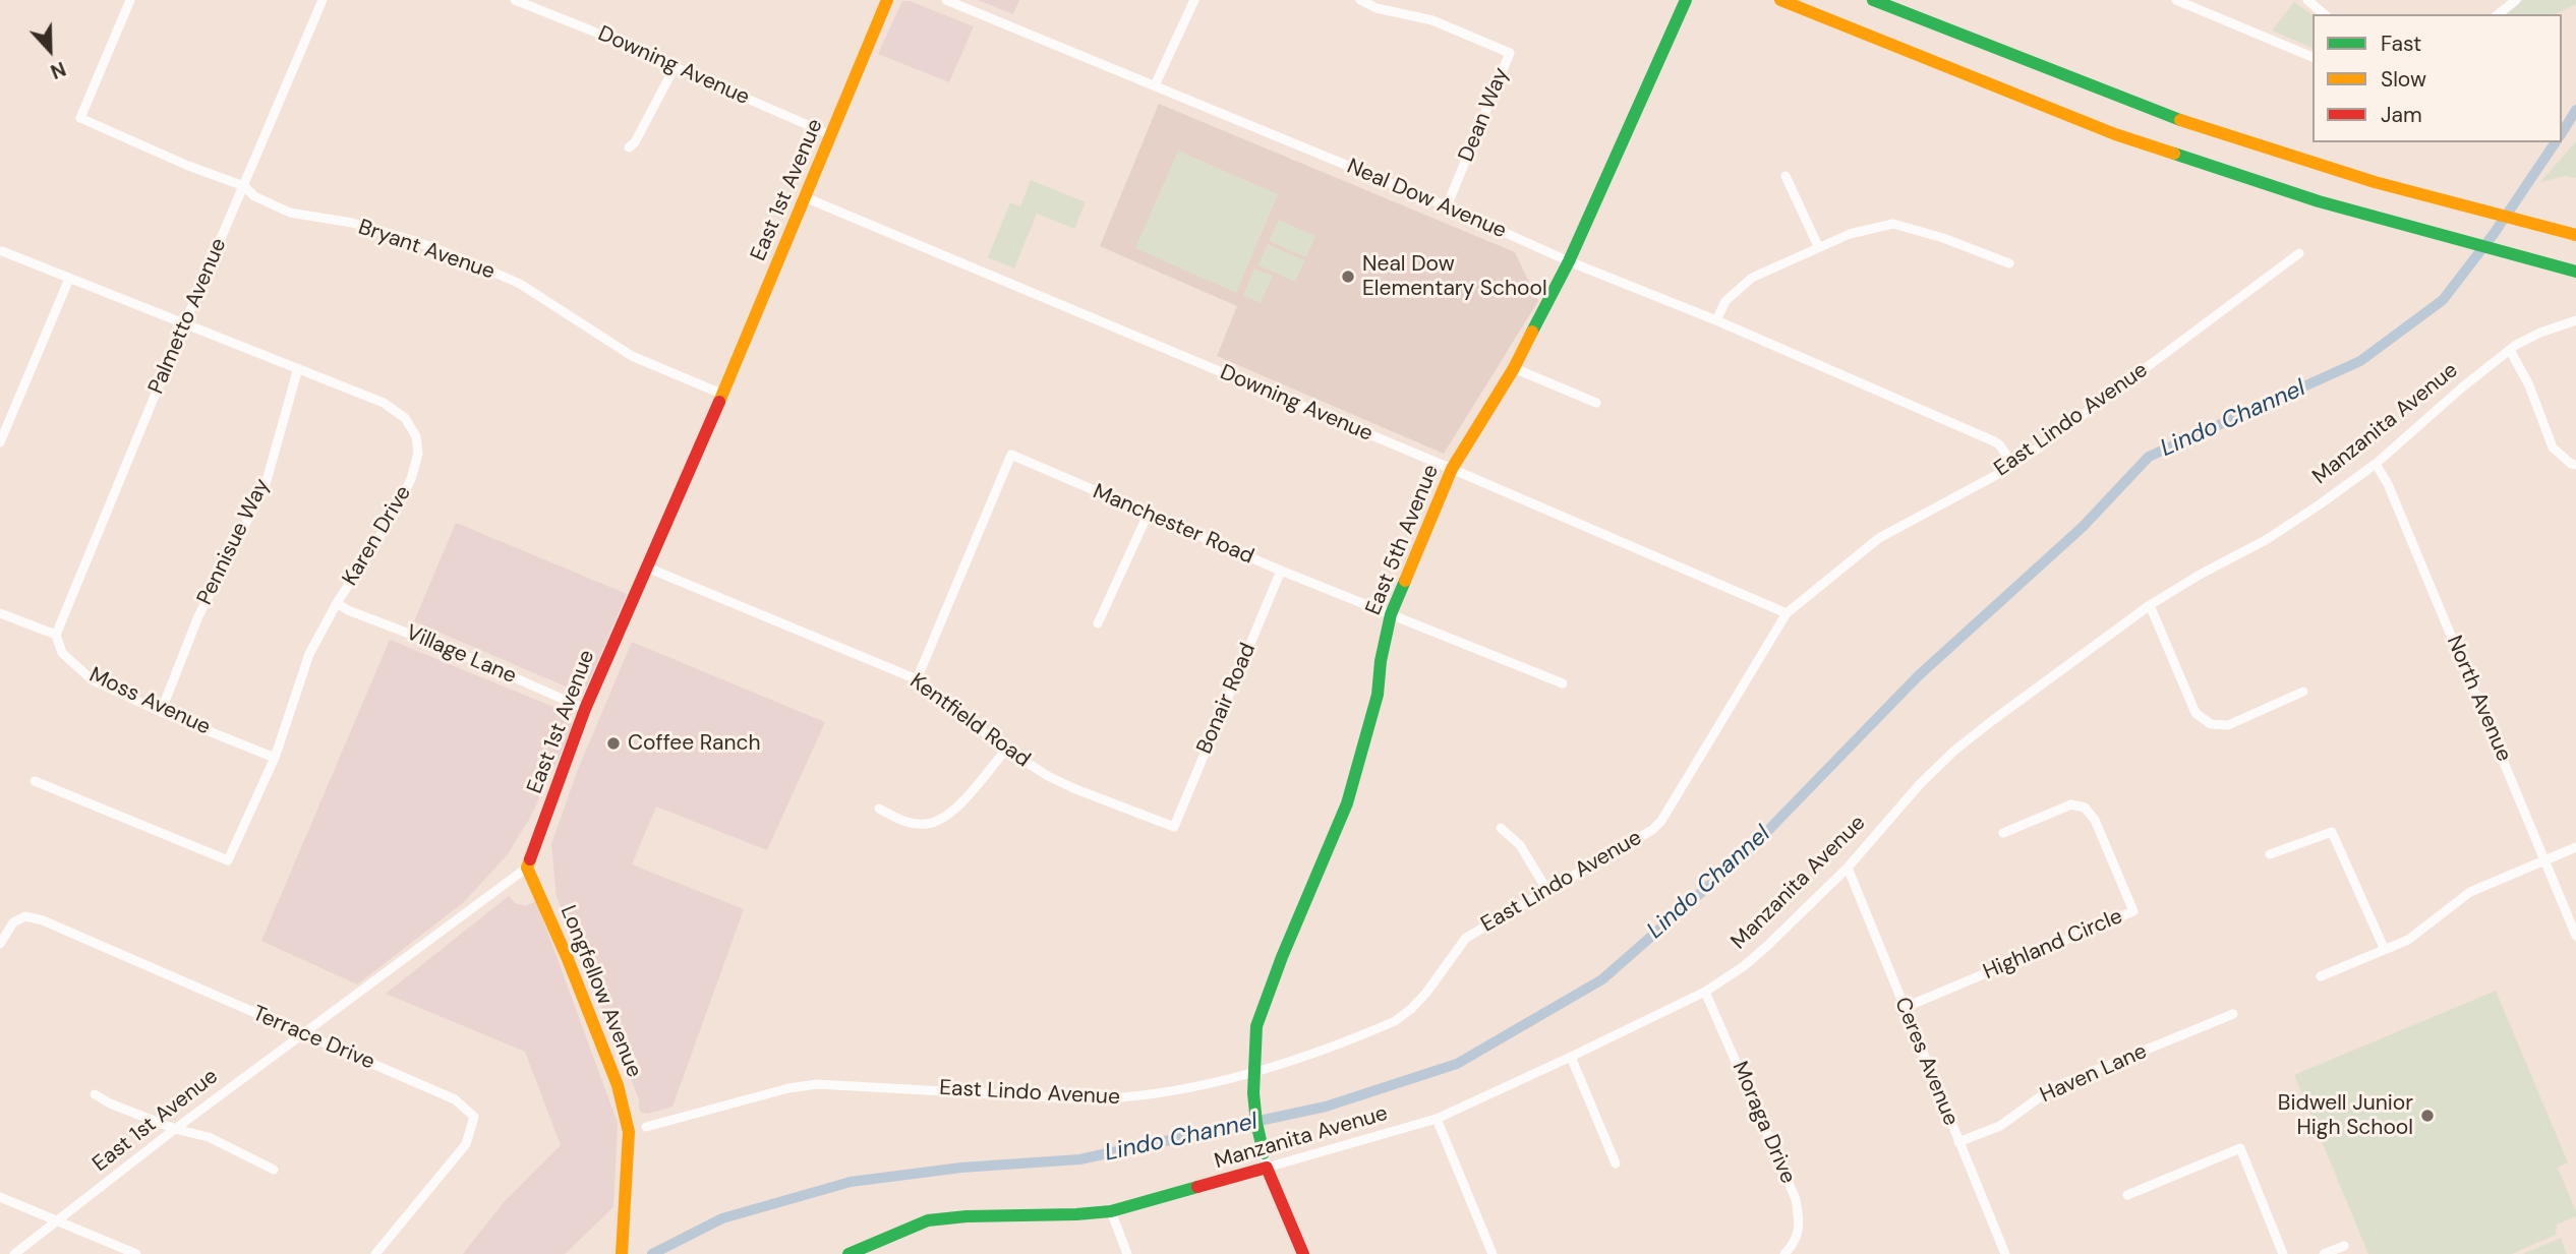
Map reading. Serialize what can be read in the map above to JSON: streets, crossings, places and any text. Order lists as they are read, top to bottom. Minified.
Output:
{"streets":{"main road":["East 1st Avenue","Manzanita Avenue","East 5th Avenue","Longfellow Avenue"],"street":["Downing Avenue","Dean Way","Neal Dow Avenue","Bryant Avenue","Palmetto Avenue","East Lindo Avenue","Manchester Road","Karen Drive","Pennisue Way","Village Lane","Bonair Road","North Avenue","Moss Avenue","Kentfield Road","Highland Circle","Terrace Drive","Ceres Avenue","Haven Lane","Moraga Drive"]},"crossings":[["Downing Avenue","East 1st Avenue"],["Downing Avenue","East Lindo Avenue"],["Downing Avenue","East 5th Avenue"],["Dean Way","Neal Dow Avenue"],["East 1st Avenue","Bryant Avenue"],["East 1st Avenue","Village Lane"],["East 1st Avenue","Kentfield Road"],["East 1st Avenue","Longfellow Avenue"],["East 1st Avenue","Terrace Drive"],["Neal Dow Avenue","East Lindo Avenue"],["Neal Dow Avenue","East 5th Avenue"],["Bryant Avenue","Palmetto Avenue"],["Palmetto Avenue","Karen Drive"],["Palmetto Avenue","Moss Avenue"],["East Lindo Avenue","East 5th Avenue"],["Manzanita Avenue","East 5th Avenue"],["Manzanita Avenue","North Avenue"],["Manzanita Avenue","Ceres Avenue"],["Manzanita Avenue","Moraga Drive"],["Manchester Road","East 5th Avenue"],["Manchester Road","Bonair Road"],["Manchester Road","Kentfield Road"],["Karen Drive","Pennisue Way"],["Karen Drive","Village Lane"],["Karen Drive","Moss Avenue"],["Pennisue Way","Moss Avenue"],["Bonair Road","Kentfield Road"],["Highland Circle","Ceres Avenue"],["Ceres Avenue","Haven Lane"]],"water":["Lindo Channel"],"places":["Neal Dow Elementary School","Coffee Ranch","Bidwell Junior High School"],"legend":["Fast","Slow","Jam"],"north":"bottom"}
